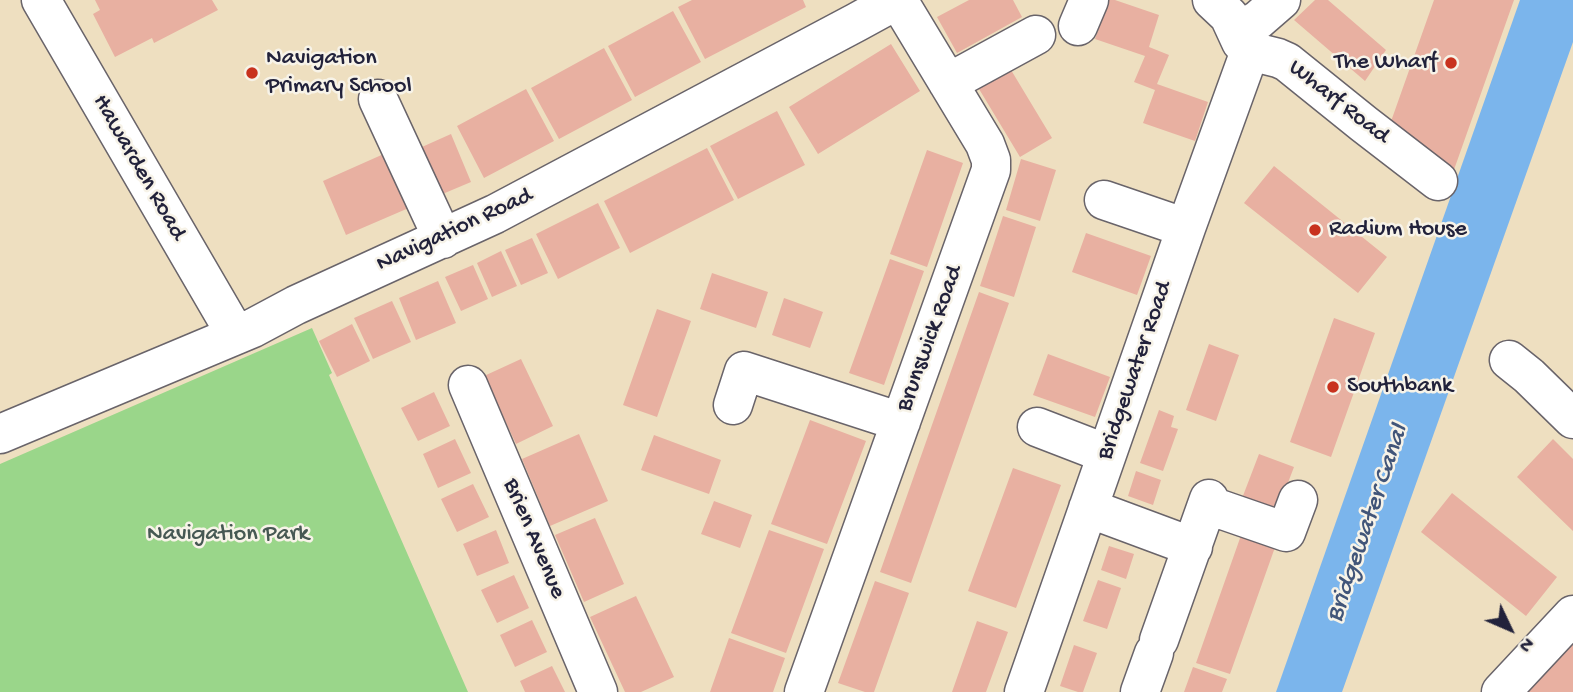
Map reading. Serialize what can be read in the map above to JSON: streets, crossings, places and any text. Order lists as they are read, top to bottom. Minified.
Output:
{"streets":{"street":["Wharf Road","Hawarden Road","Navigation Road","Brunswick Road","Bridgewater Road","Brien Avenue"]},"crossings":[["Wharf Road","Bridgewater Road"],["Hawarden Road","Navigation Road"],["Navigation Road","Brunswick Road"]],"water":["Bridgewater Canal"],"parks":["Navigation Park"],"places":["The Wharf","Navigation Primary School","Radium House","Southbank"],"north":"bottom right"}
